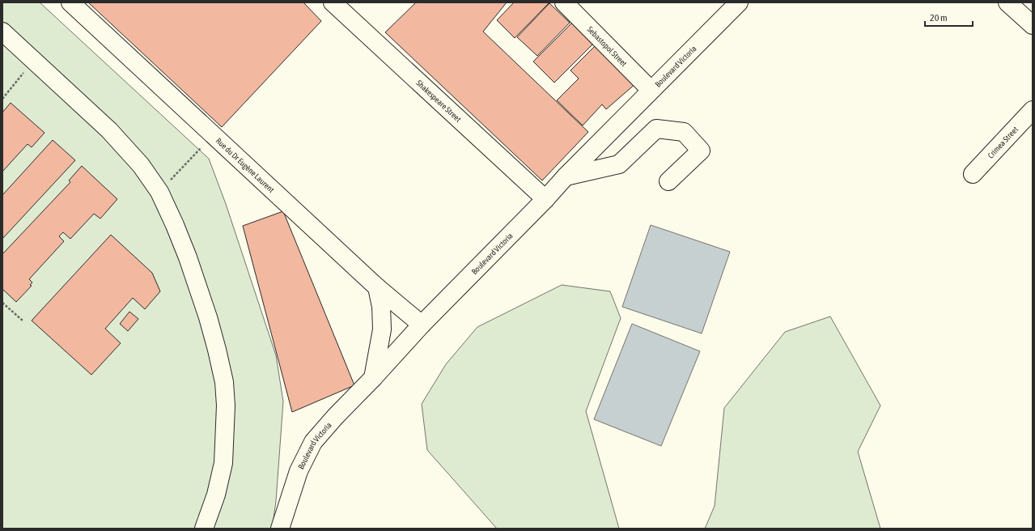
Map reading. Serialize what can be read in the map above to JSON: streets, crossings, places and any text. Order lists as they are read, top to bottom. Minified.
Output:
{"streets":{"street":["Sebastopol Street","Boulevard Victoria","Shakespeare Street","Crimea Street","Rue du Dr Eugène Laurent"]},"crossings":[["Sebastopol Street","Boulevard Victoria"],["Boulevard Victoria","Shakespeare Street"],["Boulevard Victoria","Rue du Dr Eugène Laurent"]],"scale_bar":"20 m"}
